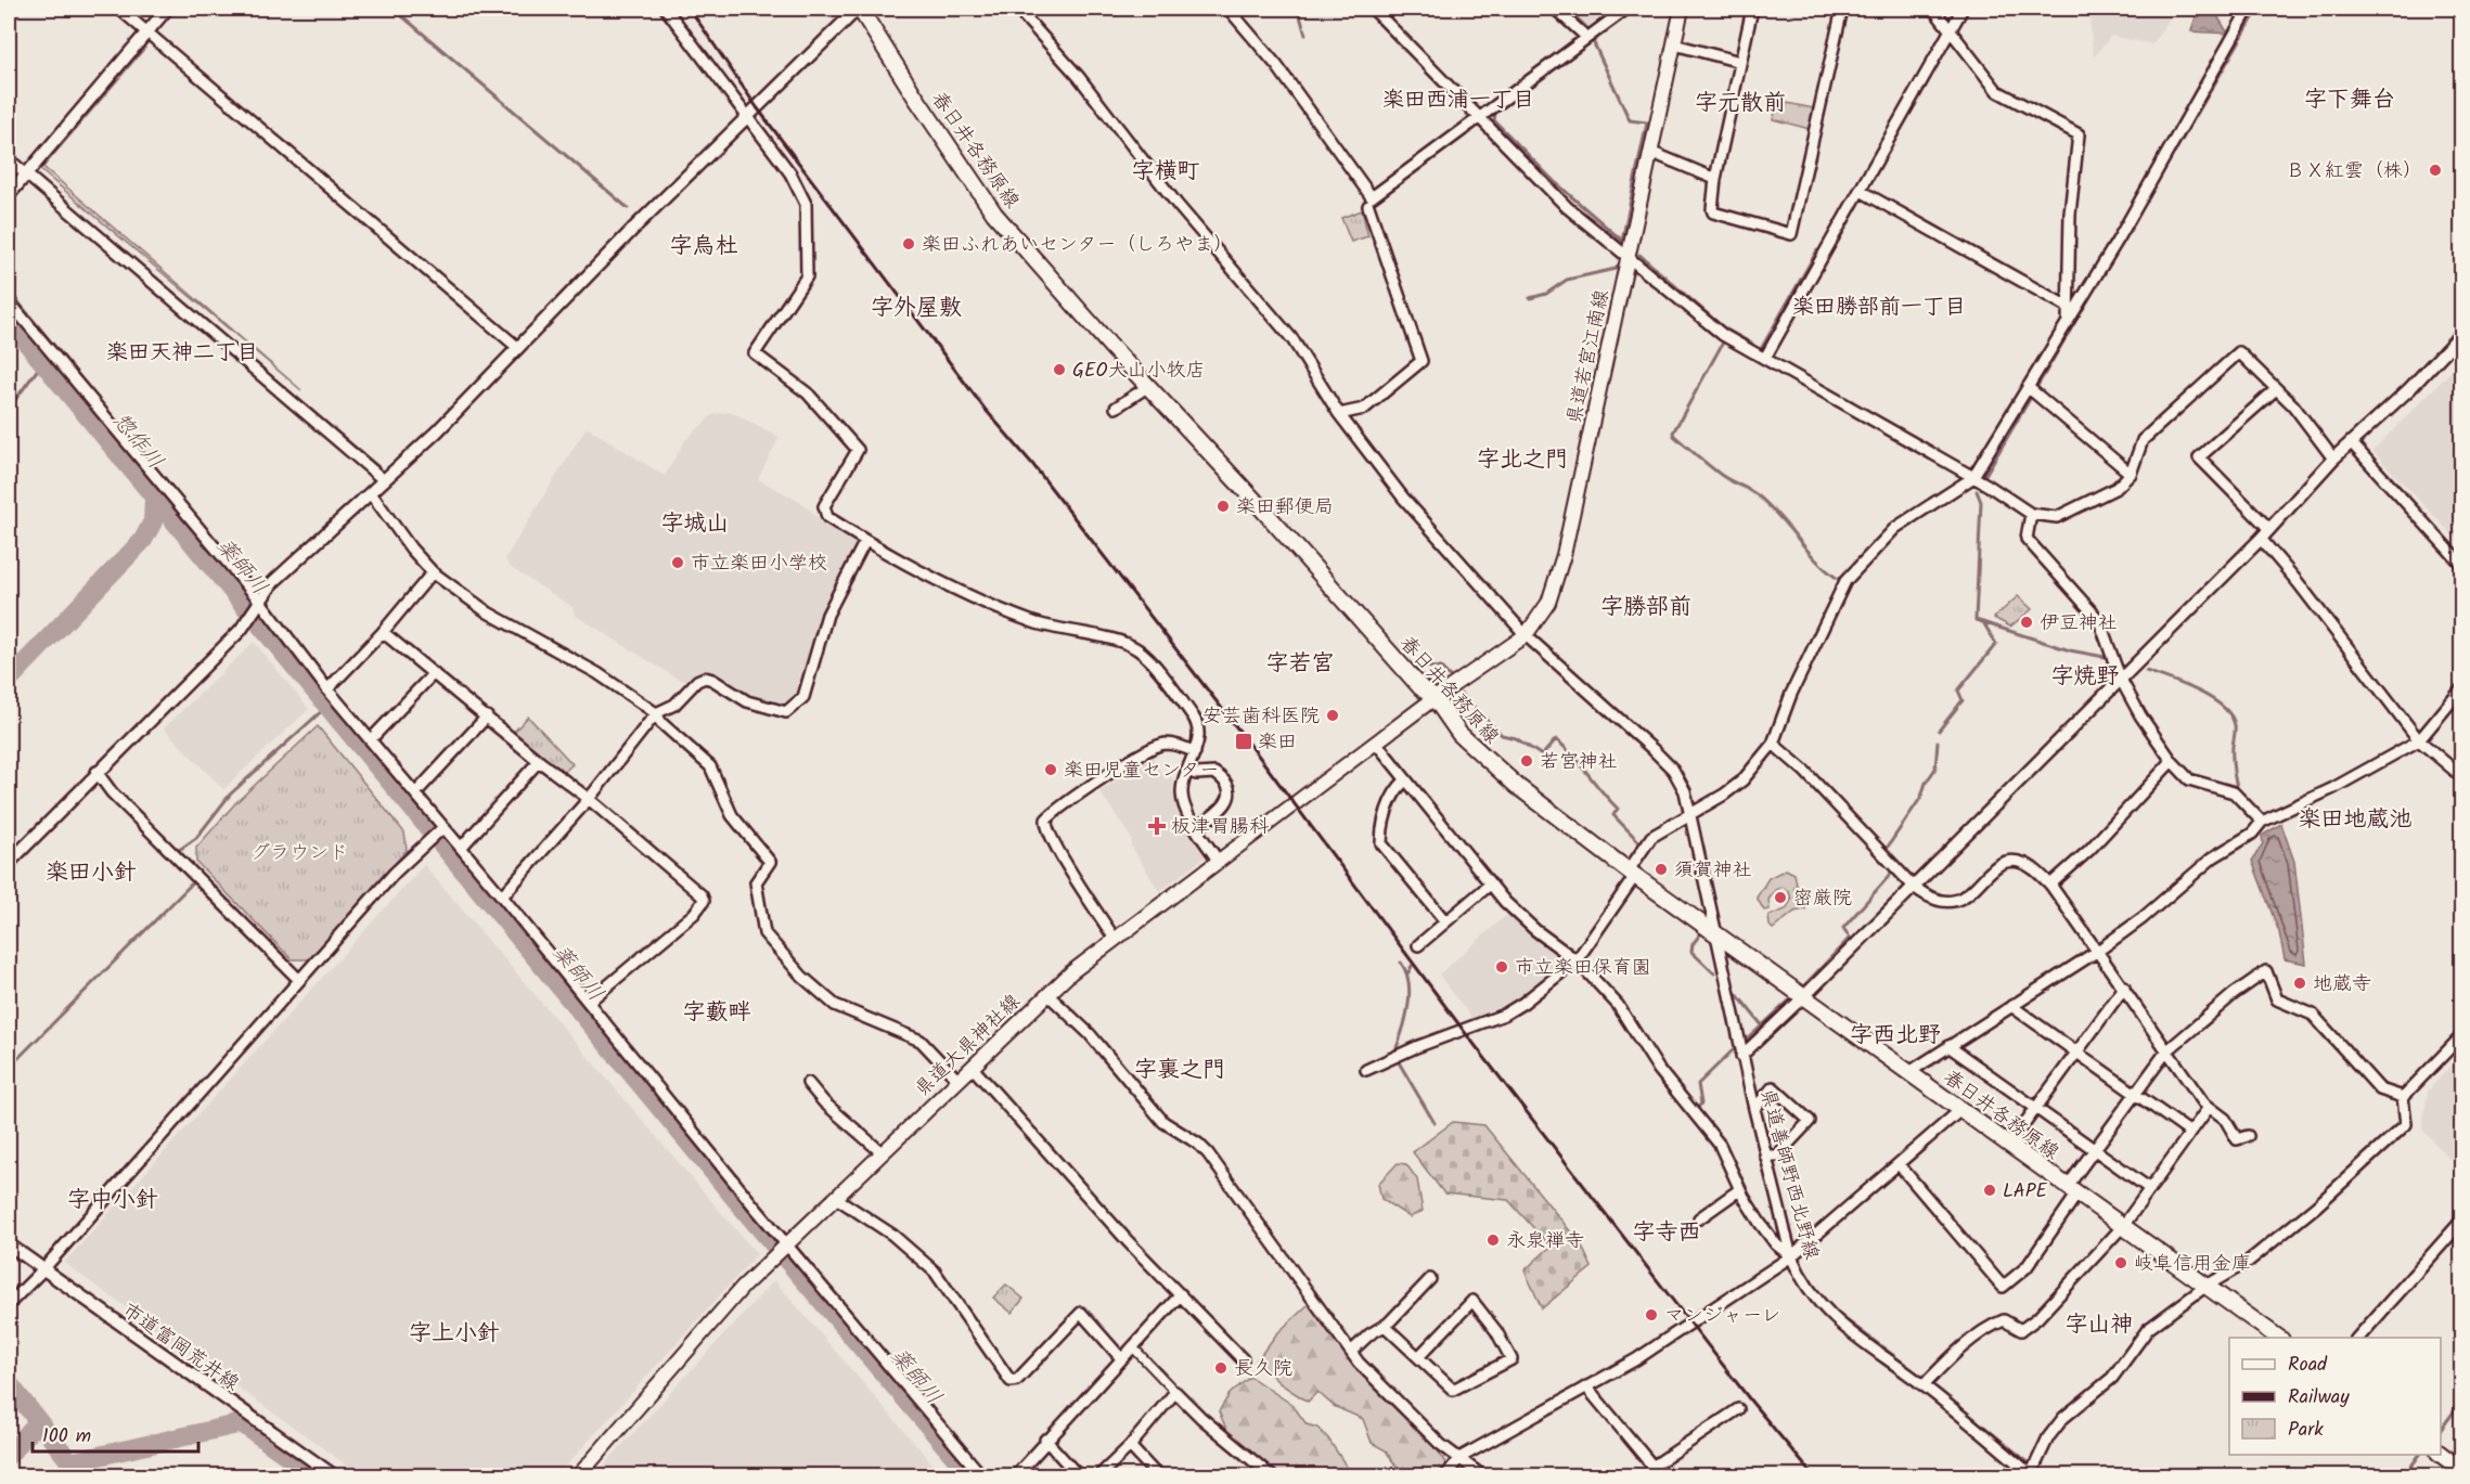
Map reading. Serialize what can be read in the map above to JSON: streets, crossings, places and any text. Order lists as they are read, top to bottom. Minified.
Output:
{"streets":{"main road":["春日井各務原線","県道若宮江南線","県道大県神社線"],"street":["県道善師野西北野線","市道富岡荒井線"]},"crossings":[["春日井各務原線","県道若宮江南線"],["春日井各務原線","県道大県神社線"],["春日井各務原線","県道善師野西北野線"],["県道若宮江南線","県道大県神社線"],["県道若宮江南線","県道善師野西北野線"]],"districts":["楽田西浦一丁目","字下舞台","字元散前","字横町","字烏杜","楽田勝部前一丁目","字外屋敷","楽田天神二丁目","字北之門","字城山","字勝部前","字若宮","字焼野","楽田地蔵池","楽田小針","字藪畔","字西北野","字裏之門","字中小針","字寺西","字山神","字上小針"],"water":["惣作川","薬師川"],"parks":["グラウンド"],"places":{"other":["ＢＸ紅雲（株）","楽田ふれあいセンター（しろやま）","GEO犬山小牧店","楽田郵便局","市立楽田小学校","伊豆神社","安芸歯科医院","若宮神社","楽田児童センター","須賀神社","密厳院","市立楽田保育園","地蔵寺","LAPE","永泉禅寺","岐阜信用金庫","マンジャーレ","長久院"],"transit":["楽田"],"health":["板津胃腸科"]},"legend":["Road","Railway","Park"],"scale_bar":"100 m"}
